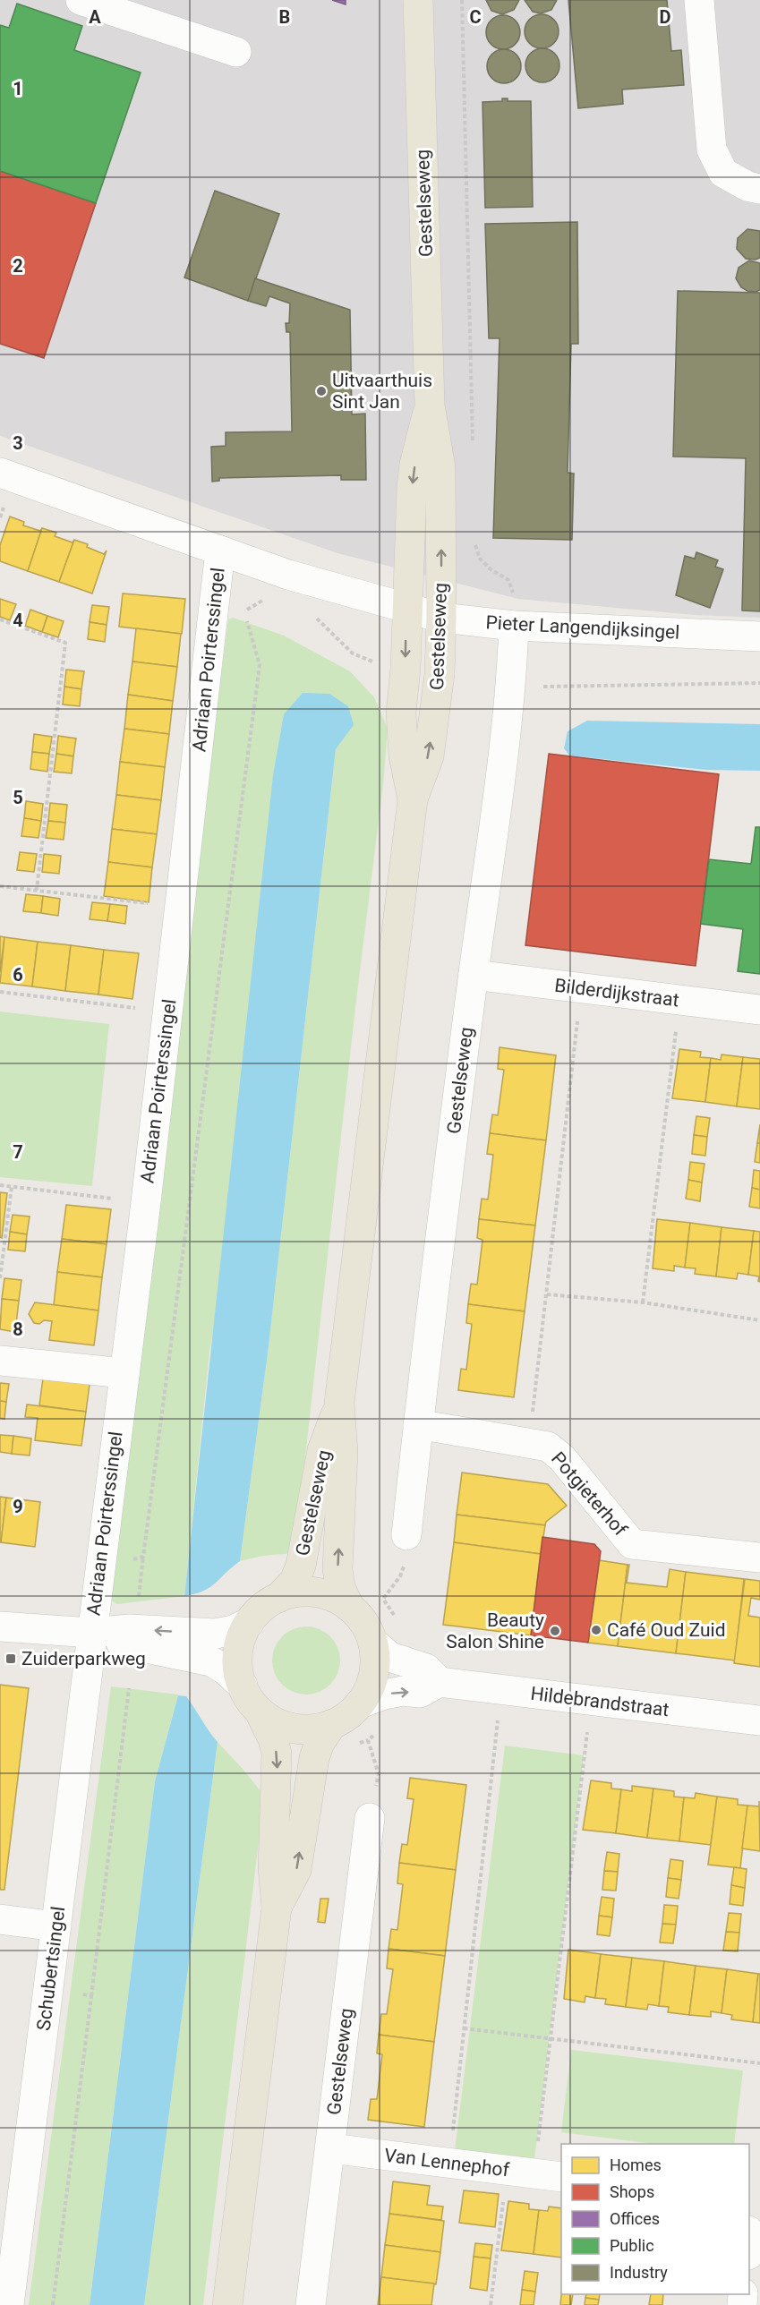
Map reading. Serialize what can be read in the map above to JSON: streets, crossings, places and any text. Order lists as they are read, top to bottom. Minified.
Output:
{"streets":{"main road":["Gestelseweg"],"street":["Pieter Langendijksingel","Adriaan Poirterssingel","Bilderdijkstraat","Potgieterhof","Hildebrandstraat","Schubertsingel","Van Lennephof"]},"crossings":[["Gestelseweg","Pieter Langendijksingel"],["Gestelseweg","Bilderdijkstraat"],["Gestelseweg","Potgieterhof"],["Gestelseweg","Van Lennephof"],["Pieter Langendijksingel","Adriaan Poirterssingel"],["Adriaan Poirterssingel","Schubertsingel"]],"places":{"other":["Uitvaarthuis Sint Jan","Café Oud Zuid","Beauty Salon Shine"],"transit":["Zuiderparkweg"]},"legend":["Homes","Shops","Offices","Public","Industry"],"grid":{"columns":["A","B","C","D"],"rows":["1","2","3","4","5","6","7","8","9"]}}
